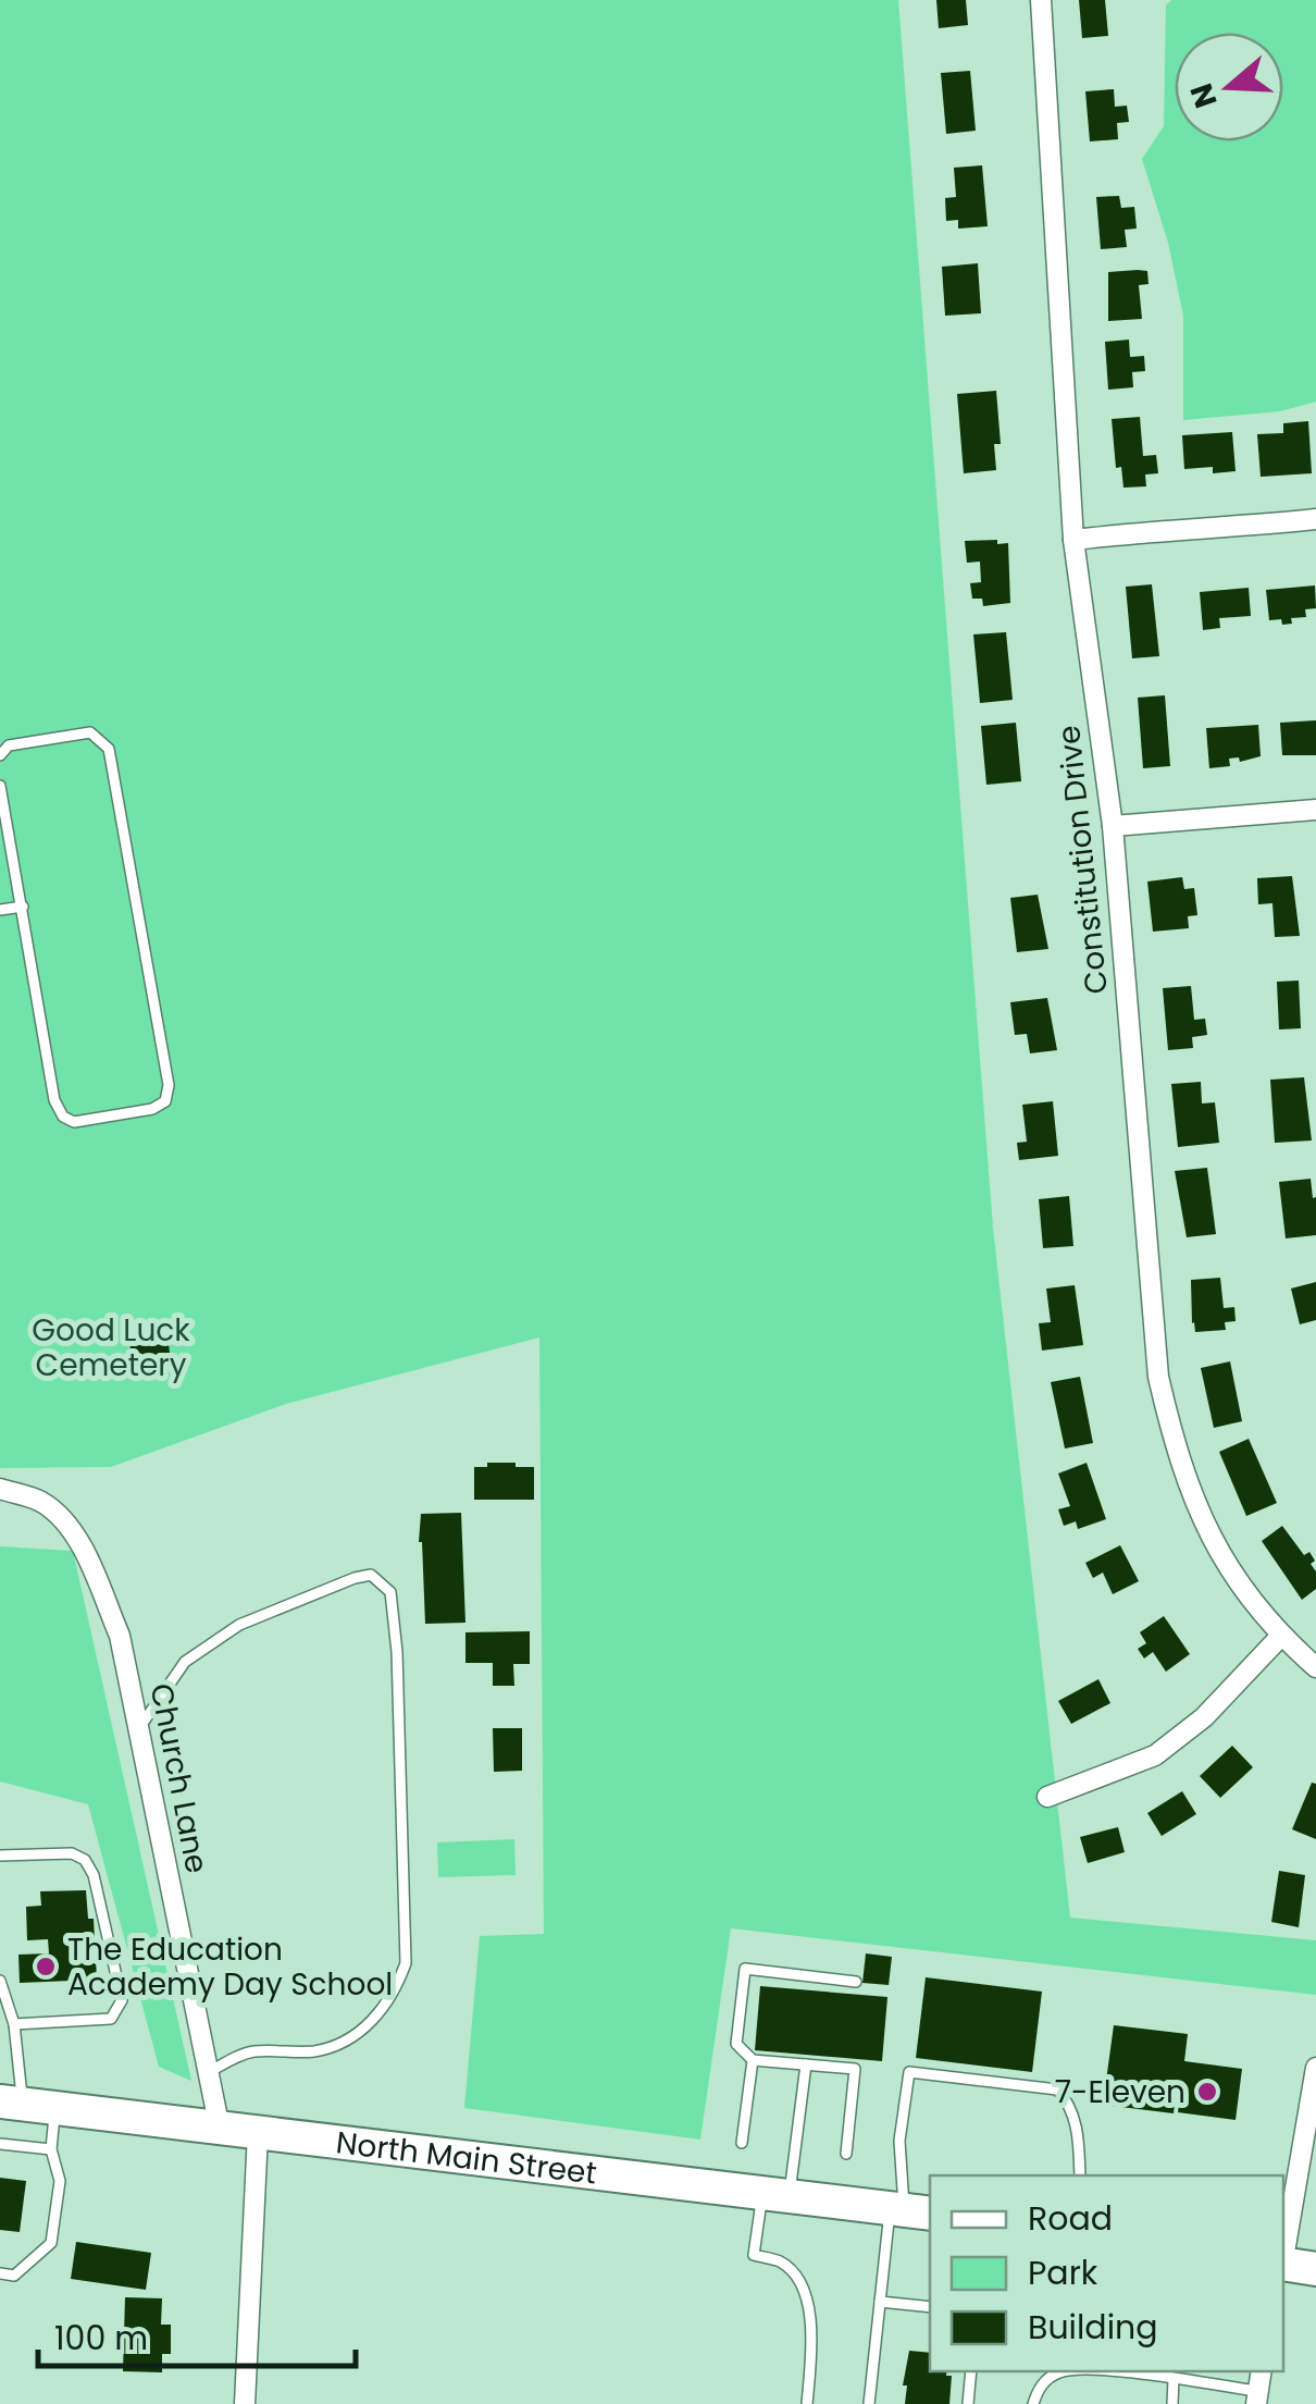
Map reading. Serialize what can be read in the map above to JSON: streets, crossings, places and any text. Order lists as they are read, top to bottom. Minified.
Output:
{"streets":{"highway":["North Main Street"],"street":["Constitution Drive","Church Lane"]},"crossings":[["Church Lane","North Main Street"]],"parks":["Good Luck Cemetery"],"places":["The Education Academy Day School","7-Eleven"],"legend":["Road","Park","Building"],"scale_bar":"100 m","north":"left"}
